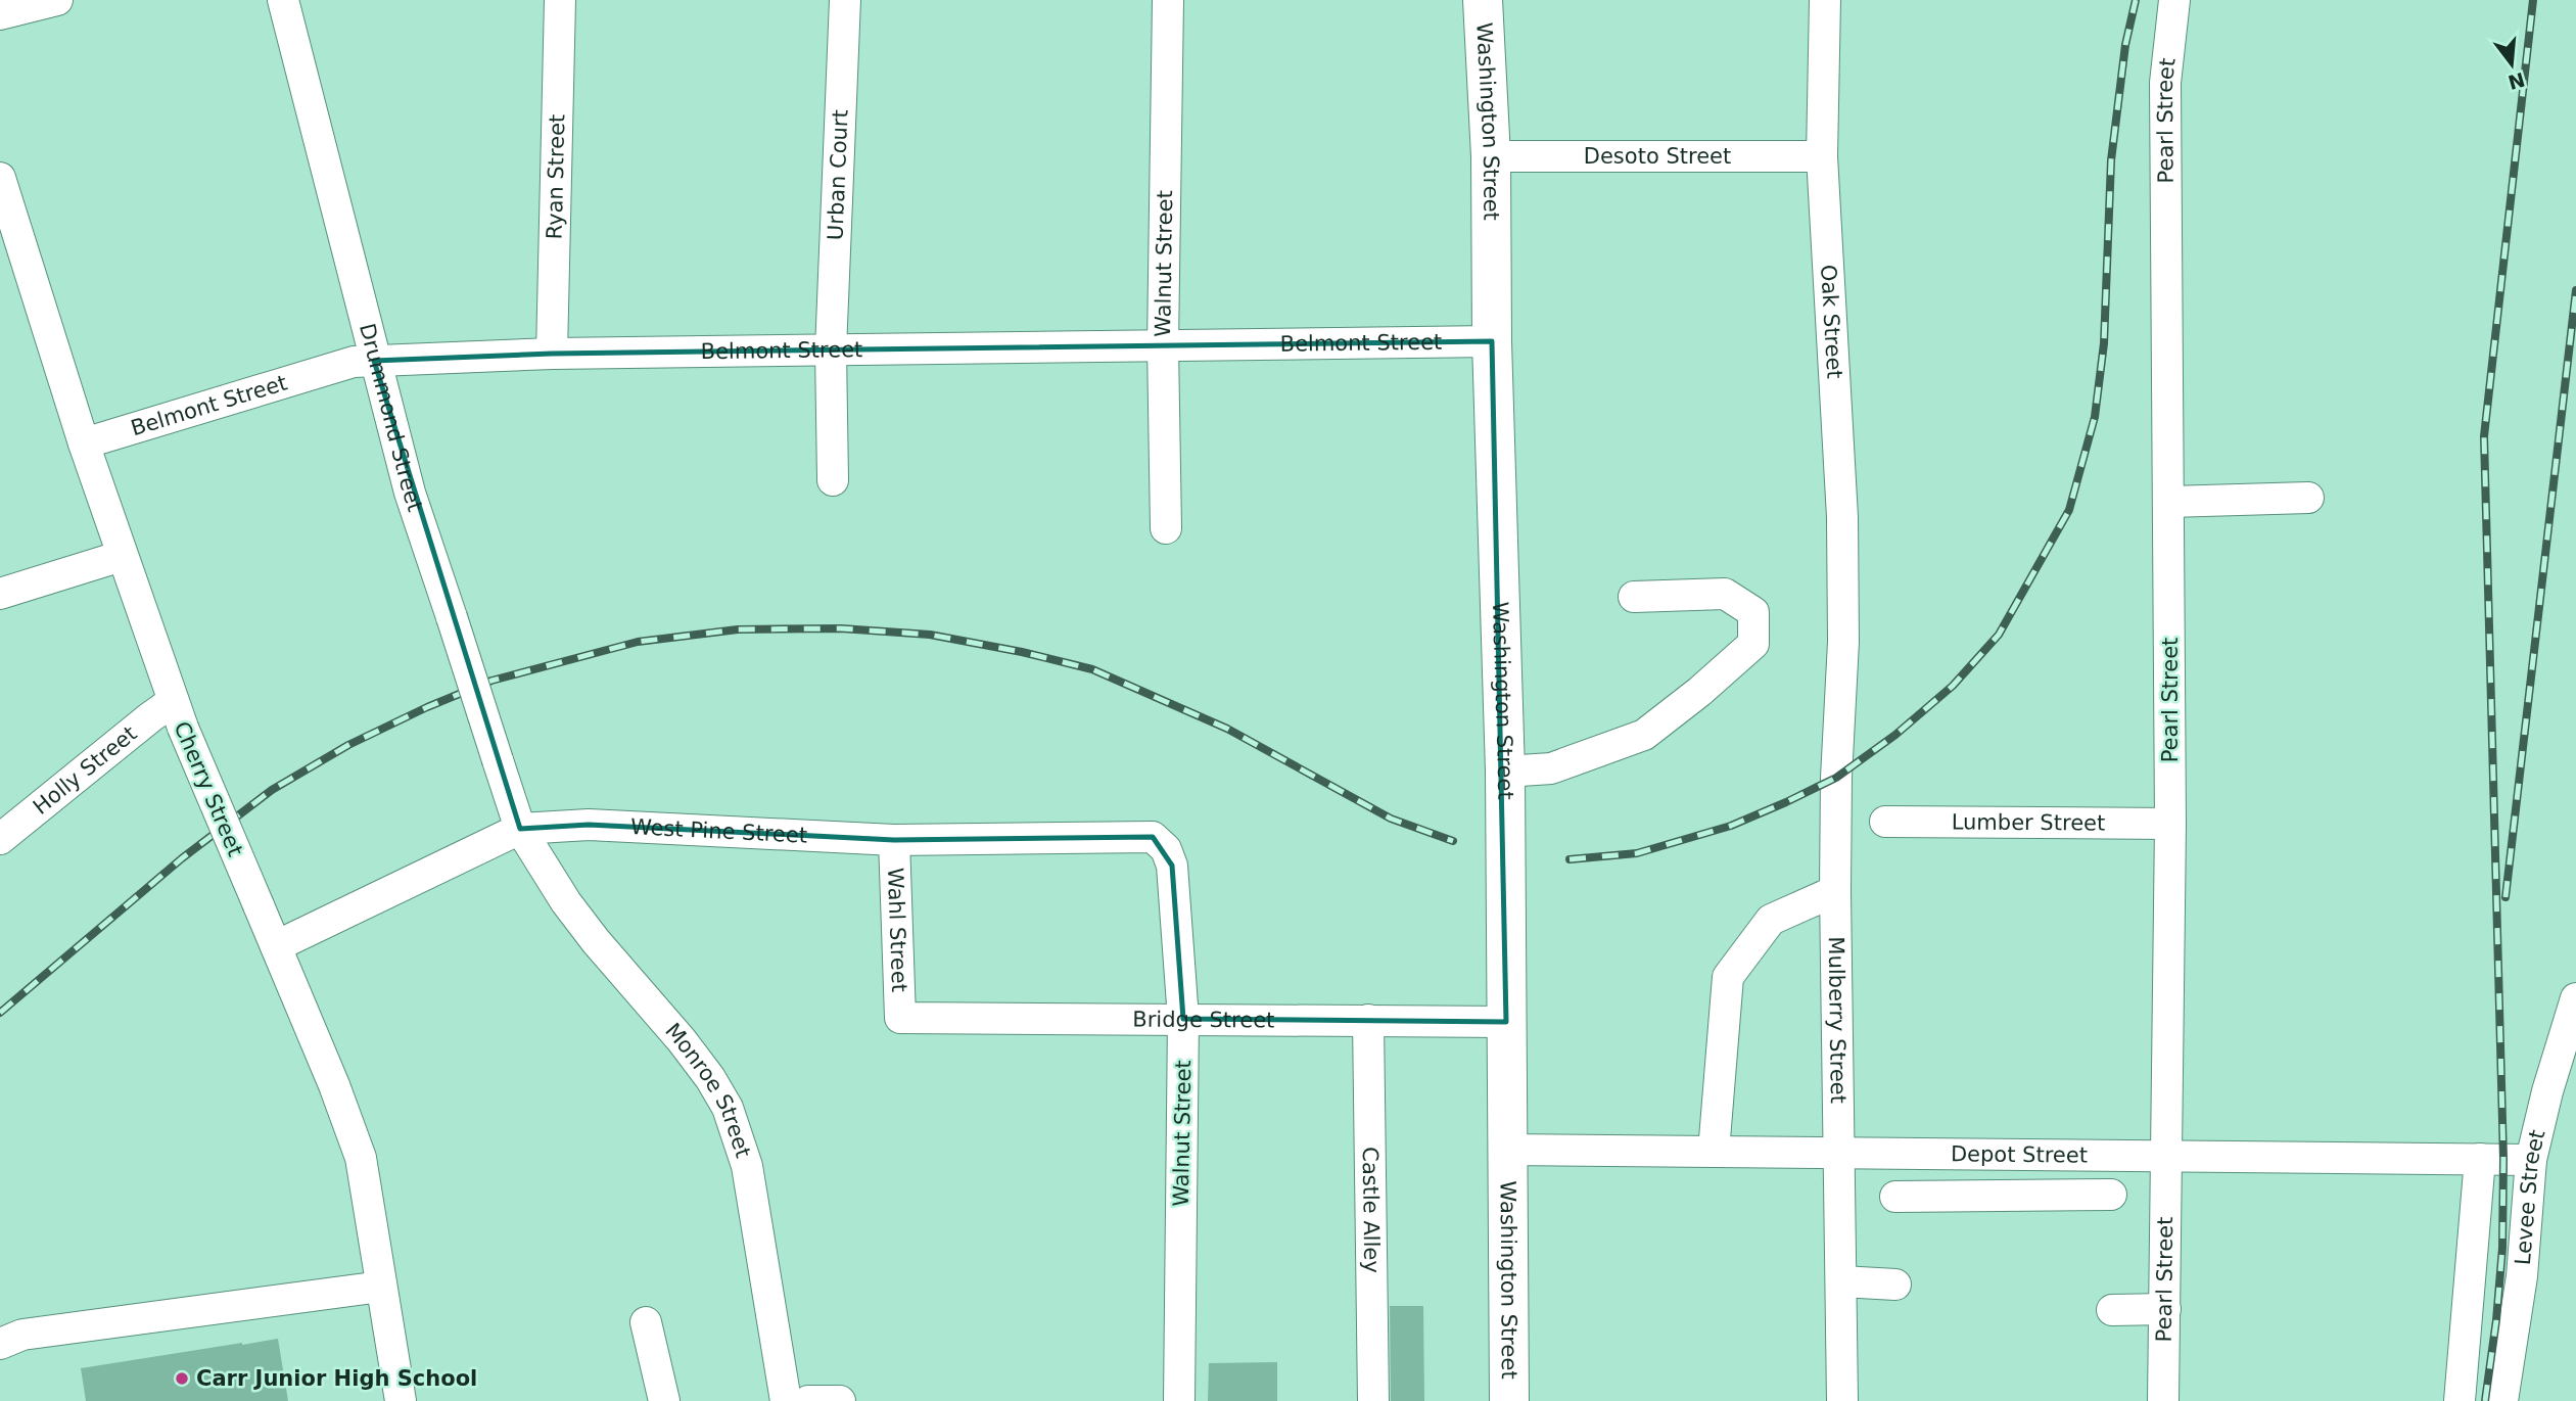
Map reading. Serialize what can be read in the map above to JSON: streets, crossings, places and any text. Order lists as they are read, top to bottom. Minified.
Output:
{"streets":{"main road":["Washington Street"],"street":["Pearl Street","Desoto Street","Urban Court","Ryan Street","Walnut Street","Oak Street","Belmont Street","Drummond Street","Holly Street","Cherry Street","Lumber Street","West Pine Street","Wahl Street","Bridge Street","Mulberry Street","Monroe Street","Depot Street","Levee Street","Castle Alley"]},"crossings":[["Pearl Street","Lumber Street"],["Pearl Street","Depot Street"],["Washington Street","Desoto Street"],["Washington Street","Belmont Street"],["Washington Street","Bridge Street"],["Washington Street","Depot Street"],["Desoto Street","Oak Street"],["Urban Court","Belmont Street"],["Ryan Street","Belmont Street"],["Walnut Street","Belmont Street"],["Walnut Street","West Pine Street"],["Walnut Street","Bridge Street"],["Oak Street","Mulberry Street"],["Belmont Street","Drummond Street"],["Belmont Street","Cherry Street"],["Drummond Street","West Pine Street"],["Drummond Street","Monroe Street"],["Holly Street","Cherry Street"],["Cherry Street","West Pine Street"],["West Pine Street","Wahl Street"],["West Pine Street","Monroe Street"],["Wahl Street","Bridge Street"],["Bridge Street","Castle Alley"],["Mulberry Street","Depot Street"],["Depot Street","Levee Street"]],"places":["Carr Junior High School"],"north":"bottom"}
